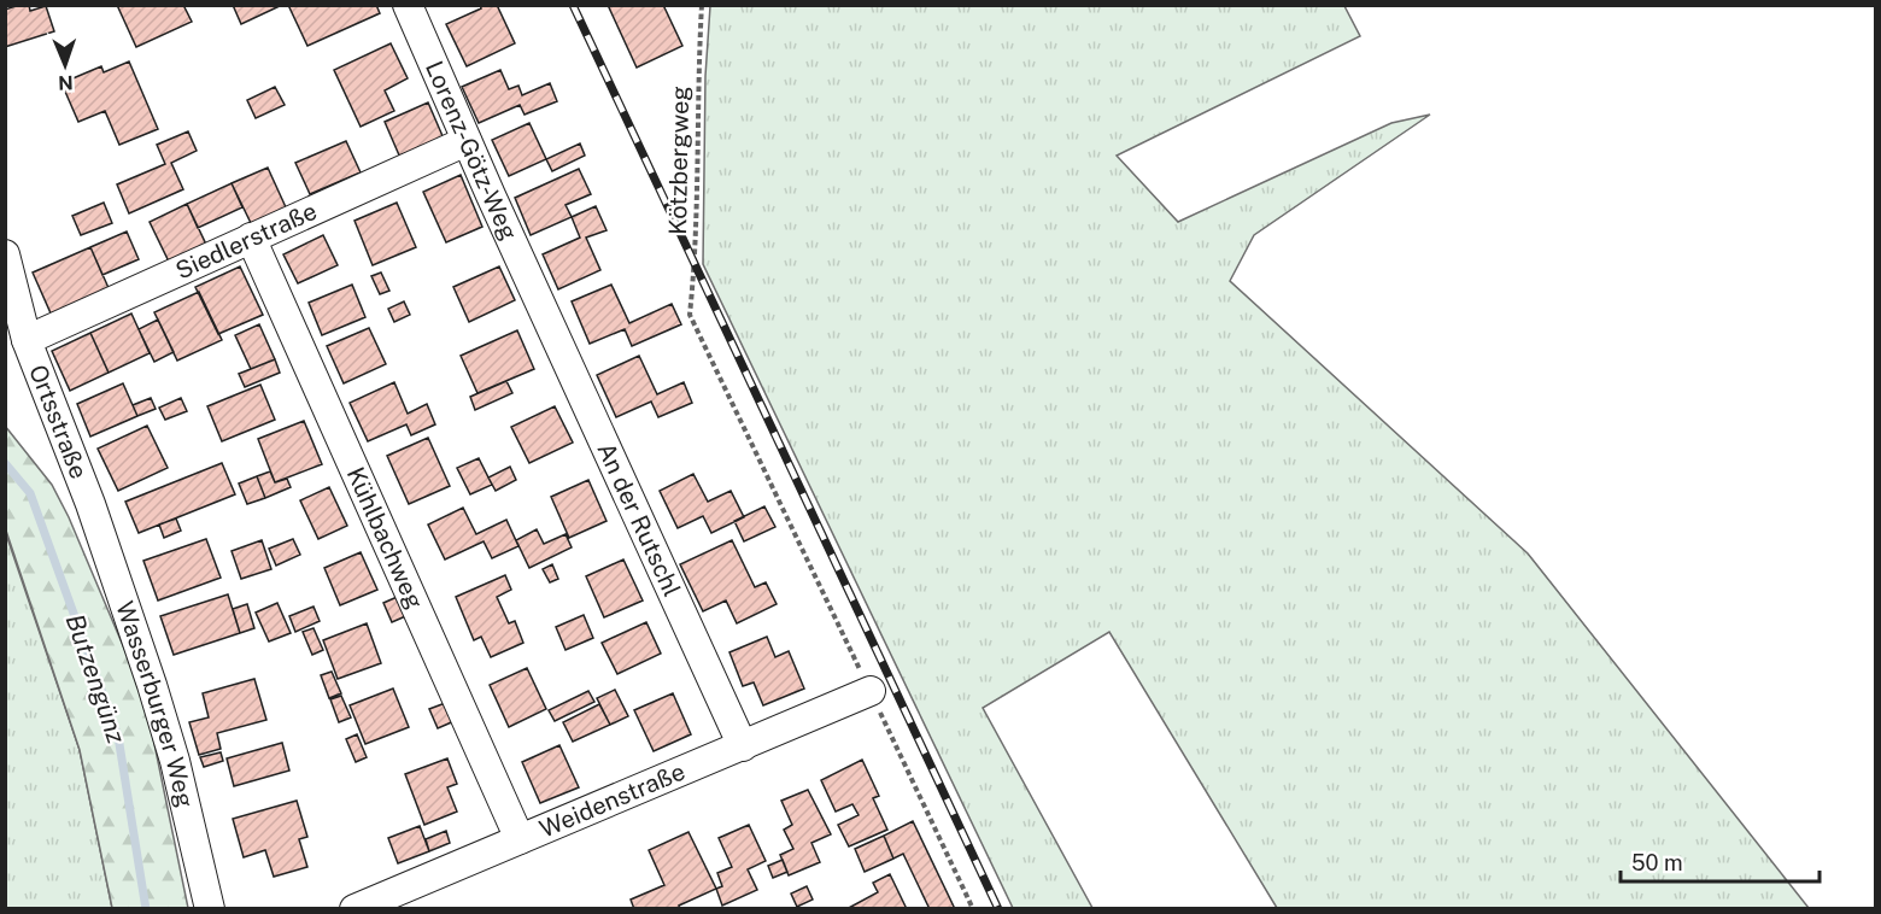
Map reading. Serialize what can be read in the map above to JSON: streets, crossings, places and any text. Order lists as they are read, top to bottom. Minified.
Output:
{"streets":{"street":["Lorenz-Götz-Weg","Siedlerstraße","Ortsstraße","An der Rutschl","Kühlbachweg","Wasserburger Weg","Weidenstraße"],"path":["Kötzbergweg"]},"crossings":[["Lorenz-Götz-Weg","Siedlerstraße"],["Lorenz-Götz-Weg","An der Rutschl"],["Kötzbergweg","Weidenstraße"],["Siedlerstraße","Ortsstraße"],["Siedlerstraße","Kühlbachweg"],["Ortsstraße","Wasserburger Weg"],["An der Rutschl","Weidenstraße"],["Kühlbachweg","Weidenstraße"]],"water":["Butzengünz"],"scale_bar":"50 m","north":"bottom"}
